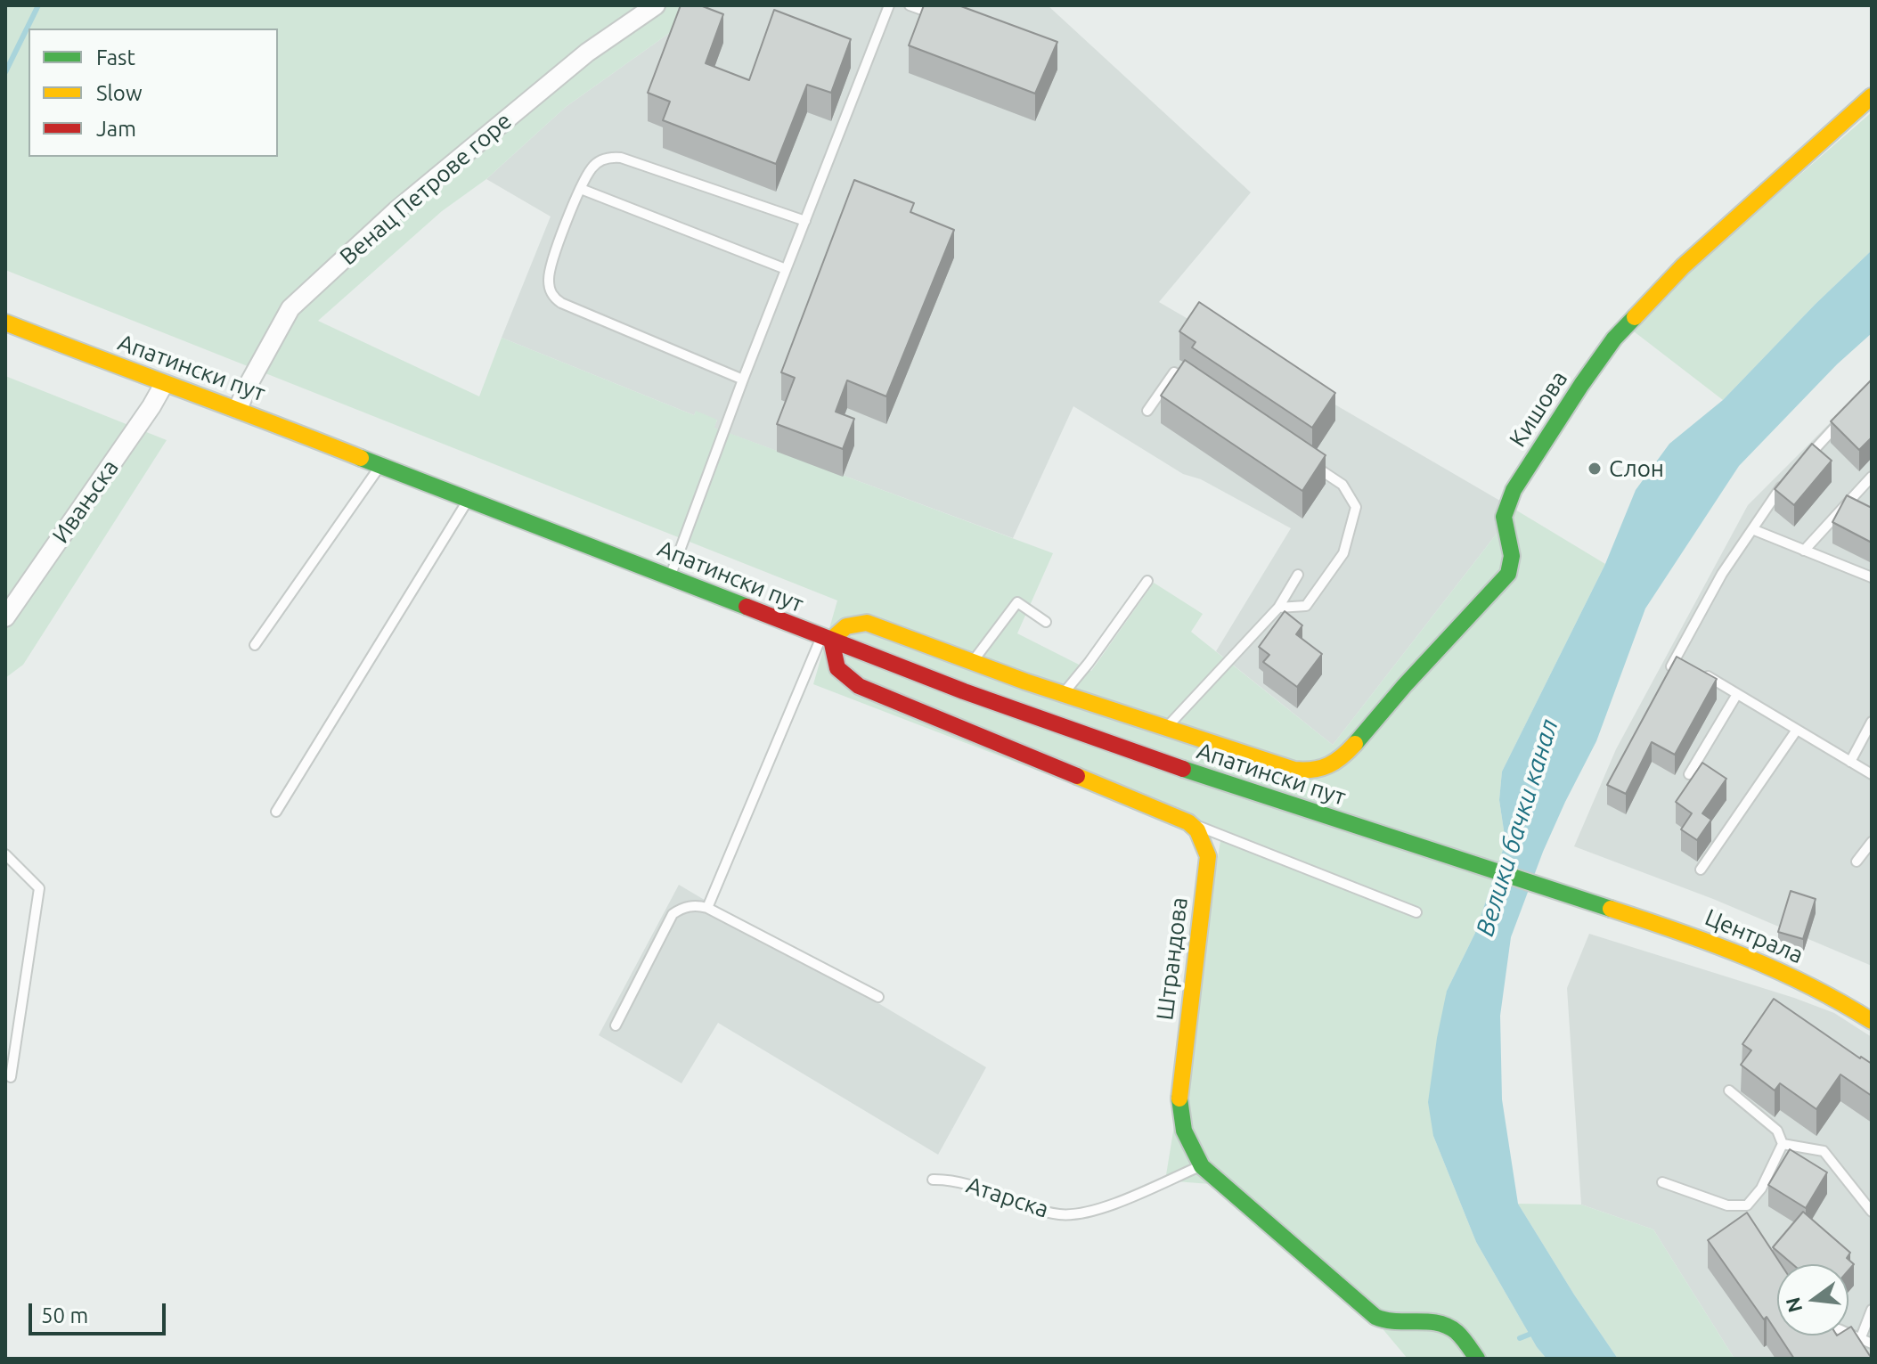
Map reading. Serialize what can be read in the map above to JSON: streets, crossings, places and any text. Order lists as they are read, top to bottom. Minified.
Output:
{"streets":{"street":["Венац Петрове горе","Апатински пут","Кишова","Ивањска","Централа","Штрандова"],"lane":["Атарска"]},"crossings":[["Венац Петрове горе","Апатински пут"],["Апатински пут","Ивањска"],["Апатински пут","Централа"],["Штрандова","Атарска"]],"water":["Велики бачки канал"],"places":["Слон"],"legend":["Fast","Slow","Jam"],"scale_bar":"50 m","north":"left"}
